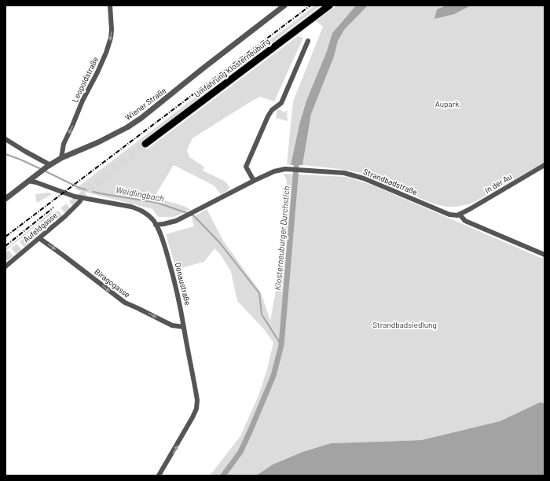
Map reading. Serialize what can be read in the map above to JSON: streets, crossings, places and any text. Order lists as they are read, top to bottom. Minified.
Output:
{"streets":{"main road":["Umfahrung Klosterneuburg"],"street":["Leopoldstraße","Wiener Straße","Strandbadstraße","In der Au","Aufeldgasse","Biragogasse","Donaustraße"]},"crossings":[["Leopoldstraße","Wiener Straße"],["Wiener Straße","Donaustraße"],["Strandbadstraße","In der Au"],["Strandbadstraße","Donaustraße"],["Aufeldgasse","Biragogasse"],["Aufeldgasse","Donaustraße"],["Biragogasse","Donaustraße"]],"one_way":["Leopoldstraße","Biragogasse","Donaustraße"],"water":["Weidlingbach","Klosterneuburger Durchstich"],"parks":["Aupark","Strandbadsiedlung"]}
